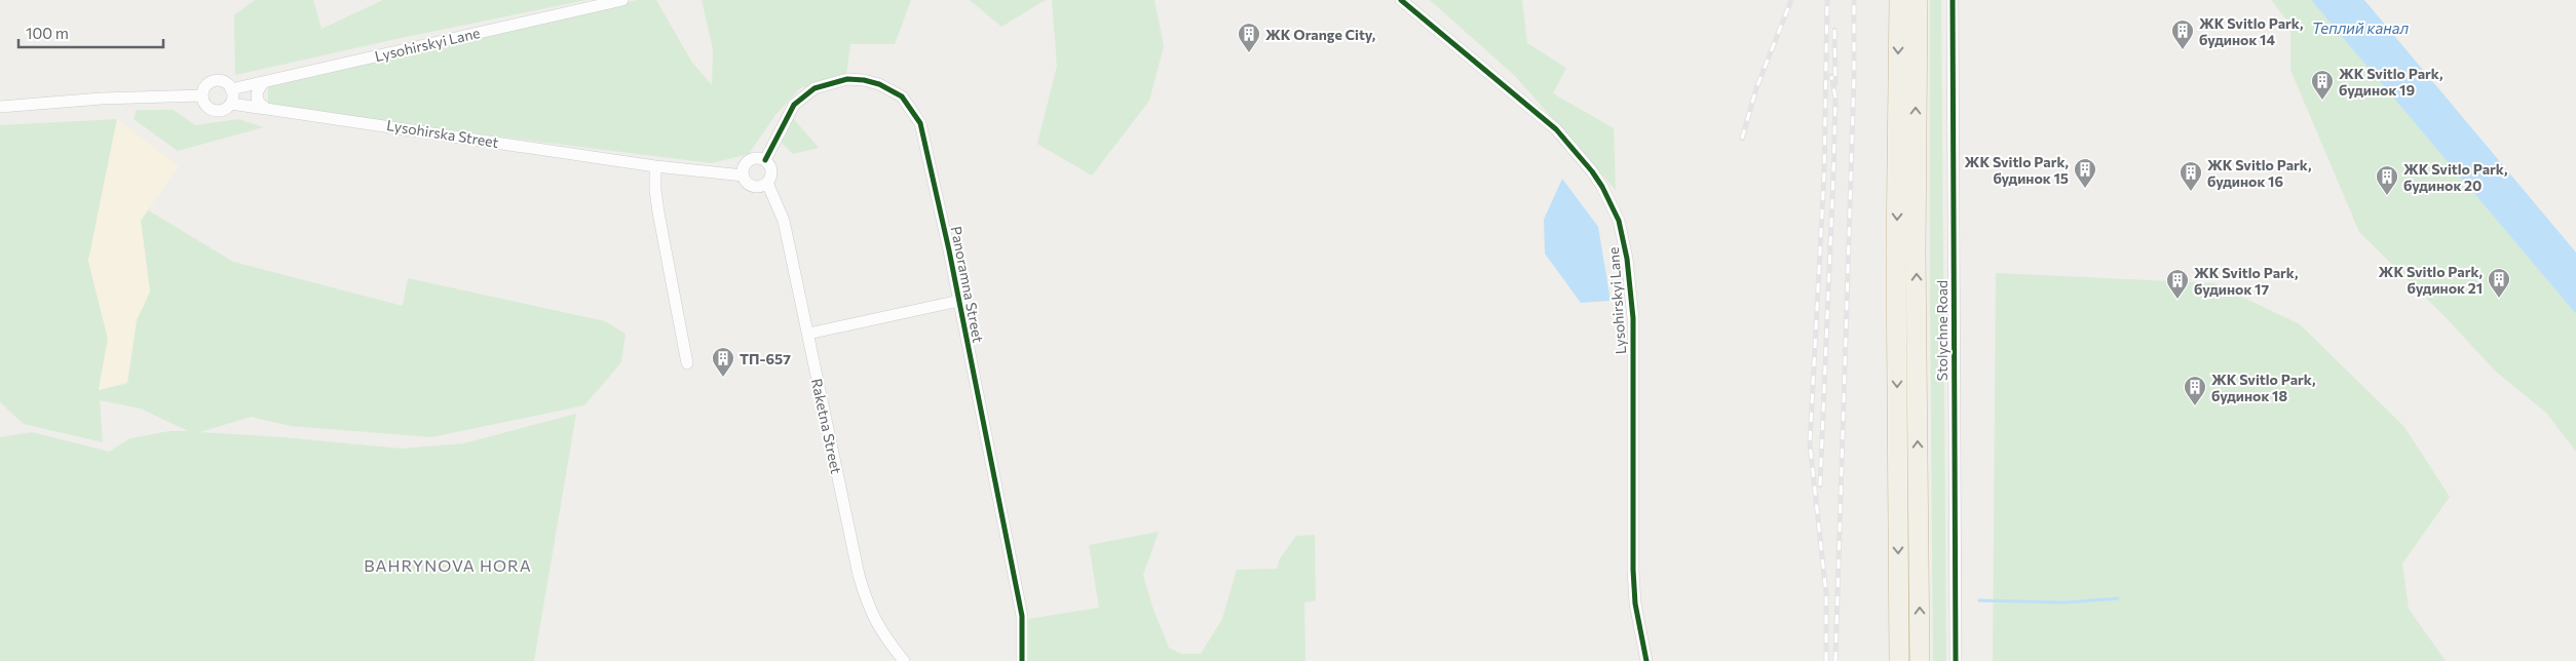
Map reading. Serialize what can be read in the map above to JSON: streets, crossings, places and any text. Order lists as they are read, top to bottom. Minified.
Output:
{"streets":{"highway":["Stolychne Road"],"street":["Lysohirskyi Lane","Lysohirska Street","Panoramna Street","Raketna Street"]},"crossings":[["Lysohirskyi Lane","Lysohirska Street"],["Lysohirska Street","Panoramna Street"],["Lysohirska Street","Raketna Street"],["Panoramna Street","Raketna Street"]],"districts":["BAHRYNOVA HORA"],"water":["Теплий канал"],"places":{"building":["ЖК Svitlo Park, будинок 14","ЖК Orange City,","ЖК Svitlo Park, будинок 19","ЖК Svitlo Park, будинок 15","ЖК Svitlo Park, будинок 16","ЖК Svitlo Park, будинок 20","ЖК Svitlo Park, будинок 21","ЖК Svitlo Park, будинок 17","ТП-657","ЖК Svitlo Park, будинок 18"]},"scale_bar":"100 m"}
